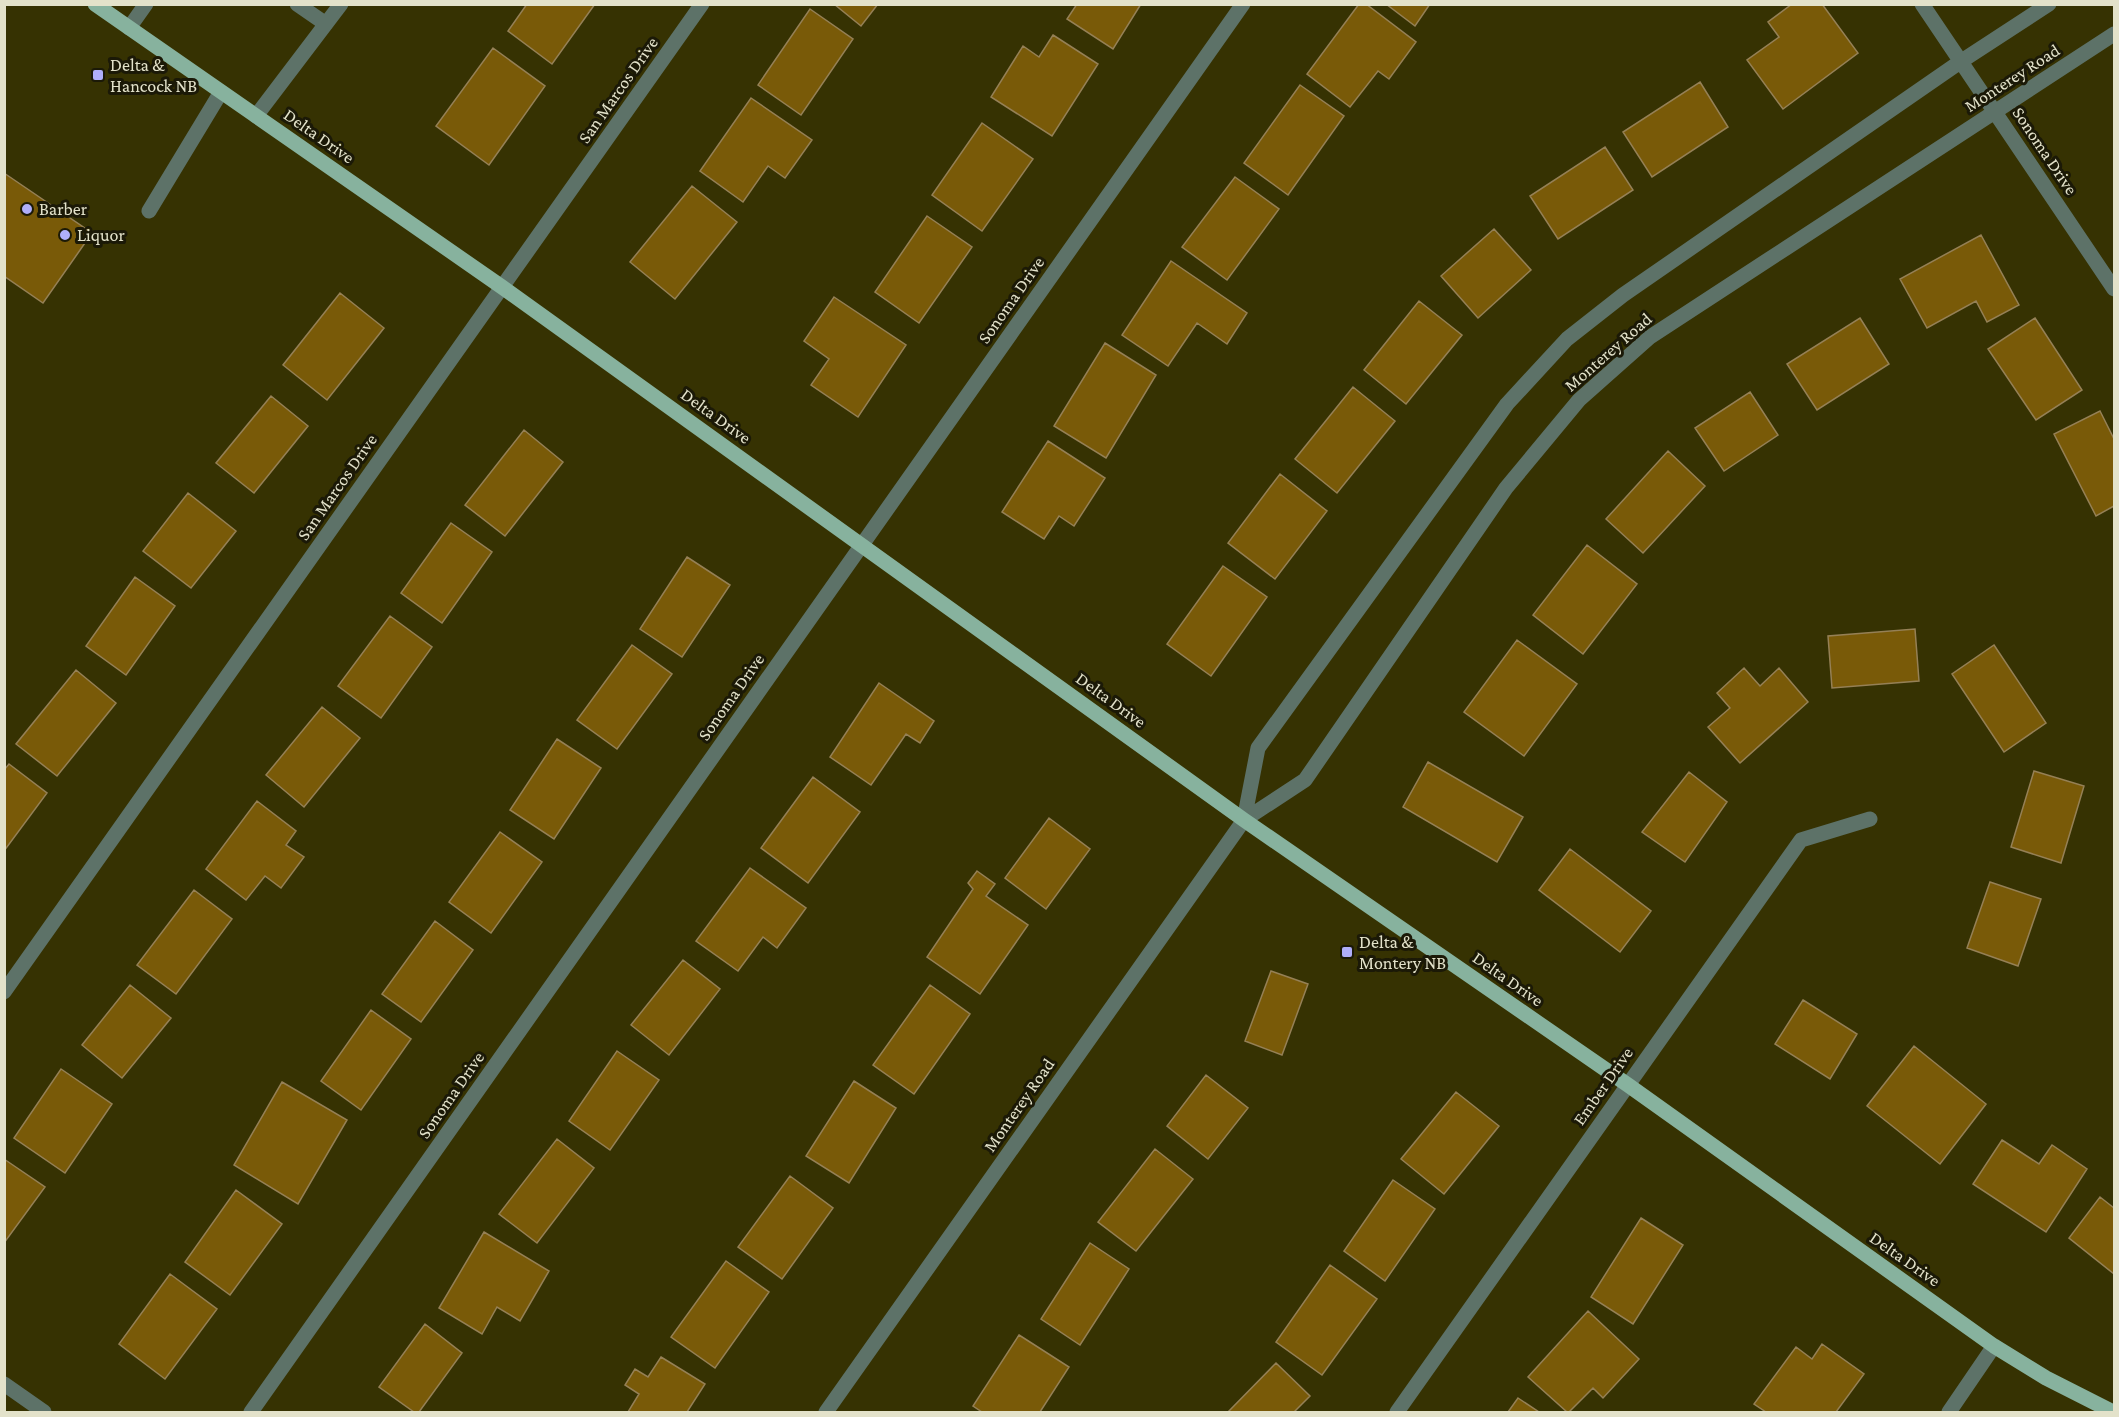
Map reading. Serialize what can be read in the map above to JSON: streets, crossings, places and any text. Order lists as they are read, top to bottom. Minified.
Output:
{"streets":{"main road":["Delta Drive"],"street":["Monterey Road","San Marcos Drive","Sonoma Drive","Ember Drive"]},"crossings":[["Monterey Road","Delta Drive"],["Monterey Road","Sonoma Drive"],["San Marcos Drive","Delta Drive"],["Delta Drive","Sonoma Drive"],["Delta Drive","Ember Drive"]],"places":{"transit":["Delta & Hancock NB","Delta & Montery NB"],"other":["Barber","Liquor"]}}
